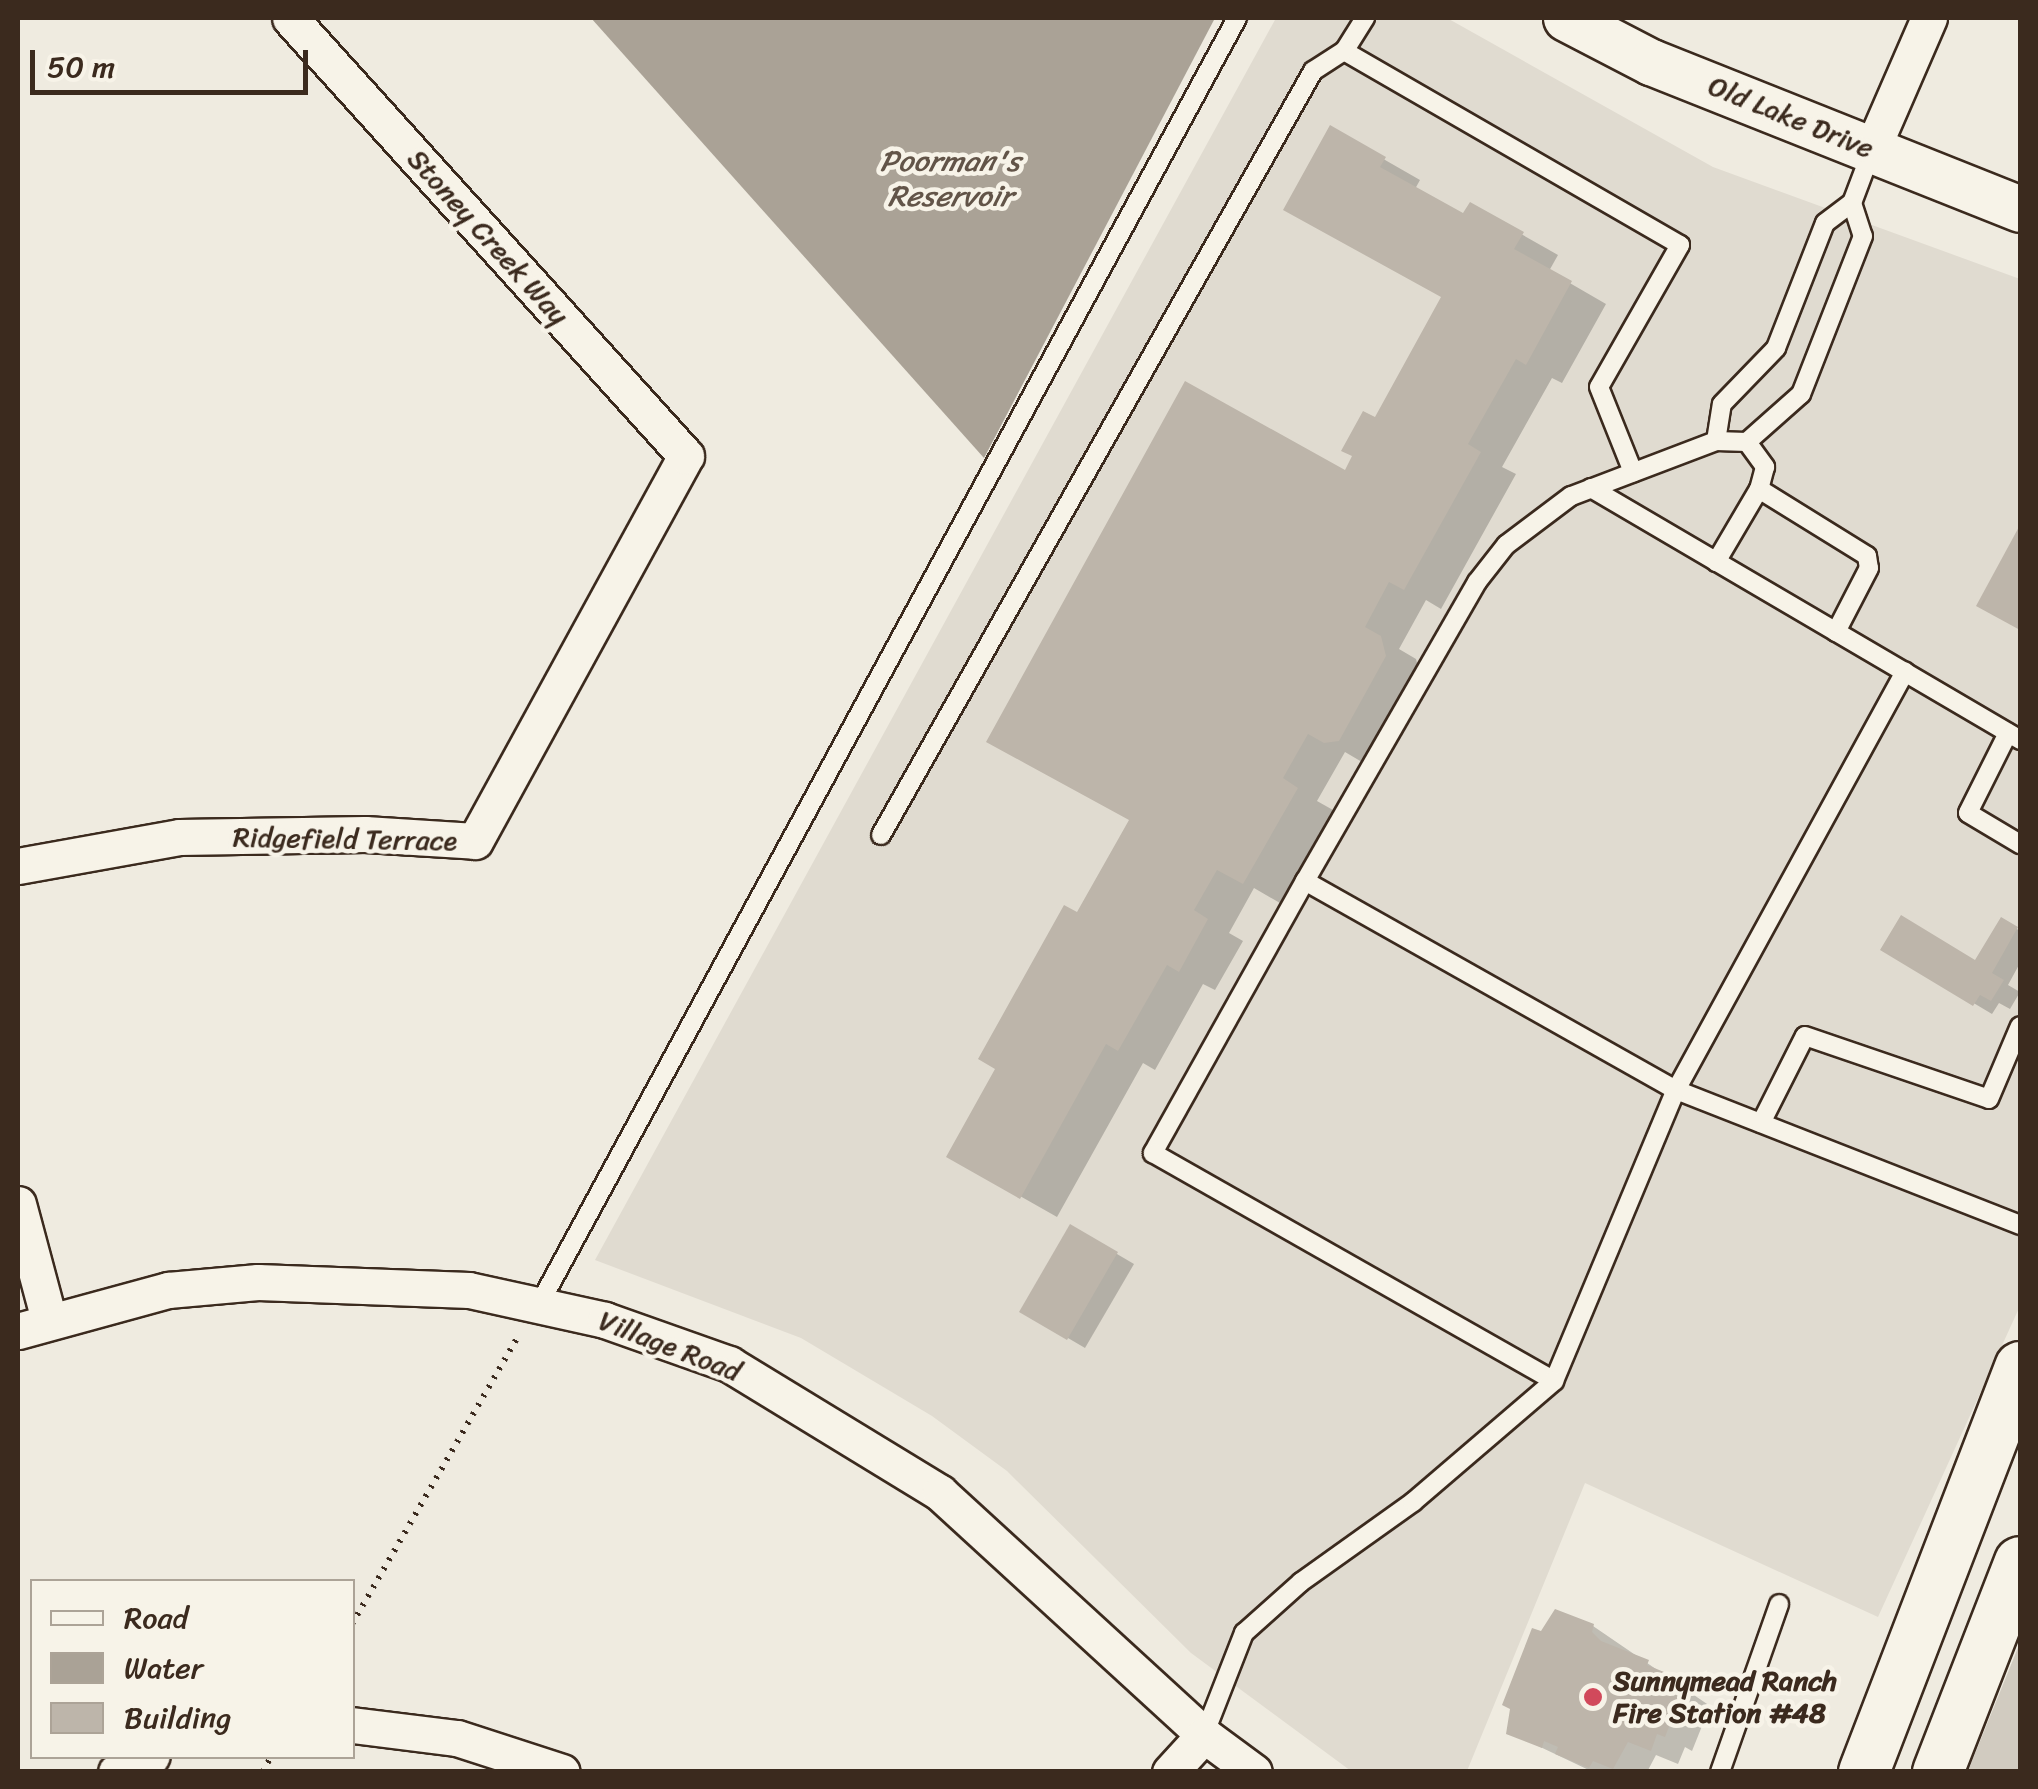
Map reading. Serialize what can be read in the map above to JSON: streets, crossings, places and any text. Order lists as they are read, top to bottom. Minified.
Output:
{"streets":{"street":["Old Lake Drive","Stoney Creek Way","Ridgefield Terrace","Village Road"]},"crossings":[["Stoney Creek Way","Ridgefield Terrace"]],"water":["Poorman's Reservoir"],"places":["Sunnymead Ranch Fire Station #48"],"legend":["Road","Water","Building"],"scale_bar":"50 m"}
